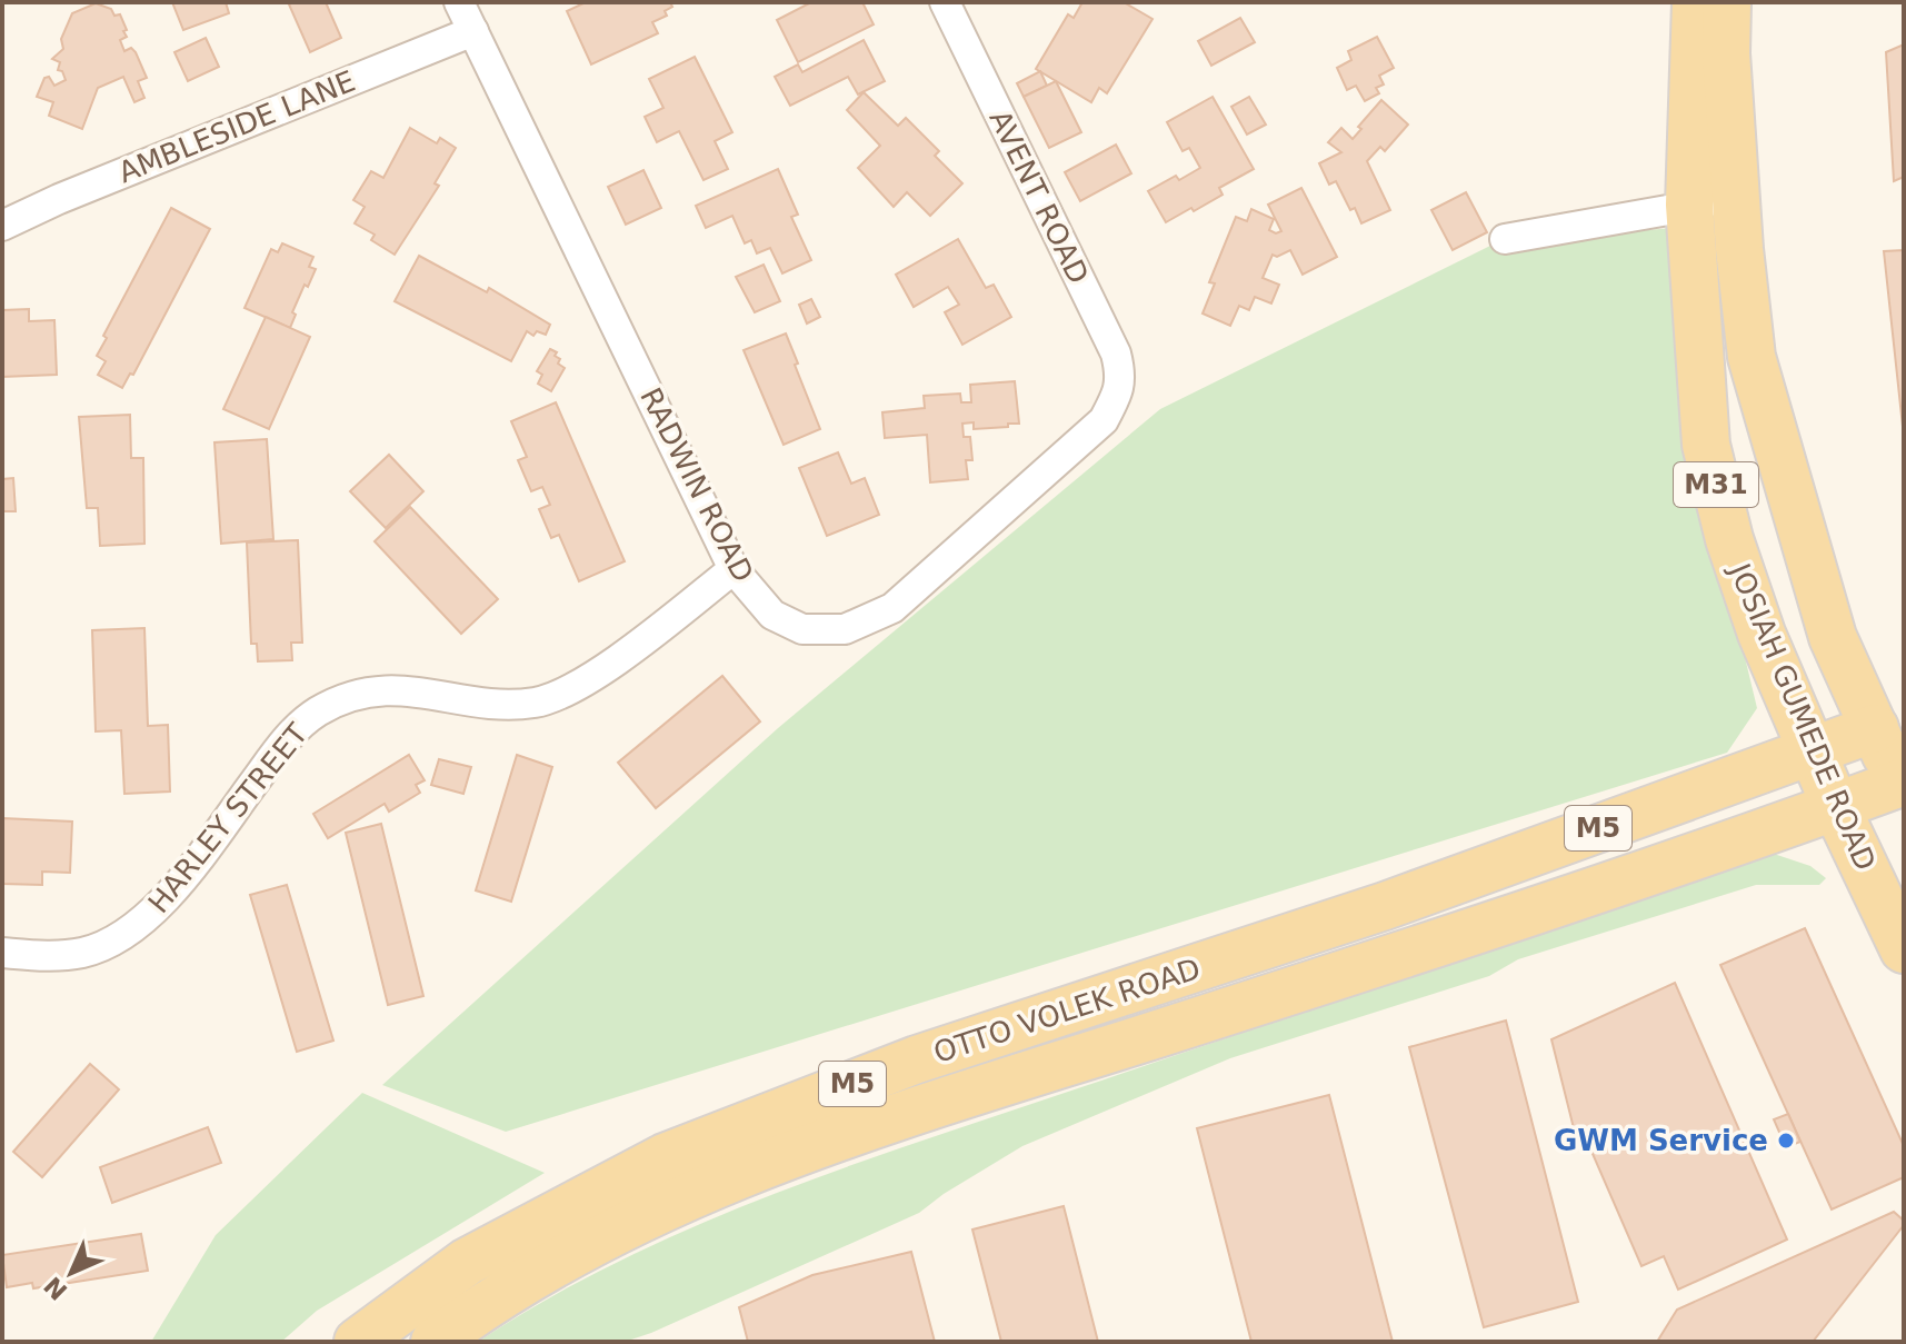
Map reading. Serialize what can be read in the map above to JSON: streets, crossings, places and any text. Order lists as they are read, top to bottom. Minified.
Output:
{"streets":{"main road":["M31","JOSIAH GUMEDE ROAD","M5","OTTO VOLEK ROAD"],"street":["AMBLESIDE LANE","AVENT ROAD","RADWIN ROAD","HARLEY STREET"]},"crossings":[["AMBLESIDE LANE","RADWIN ROAD"],["AVENT ROAD","RADWIN ROAD"],["RADWIN ROAD","HARLEY STREET"],["JOSIAH GUMEDE ROAD","M5"],["JOSIAH GUMEDE ROAD","OTTO VOLEK ROAD"],["M5","OTTO VOLEK ROAD"]],"places":["GWM Service"],"north":"bottom left"}
